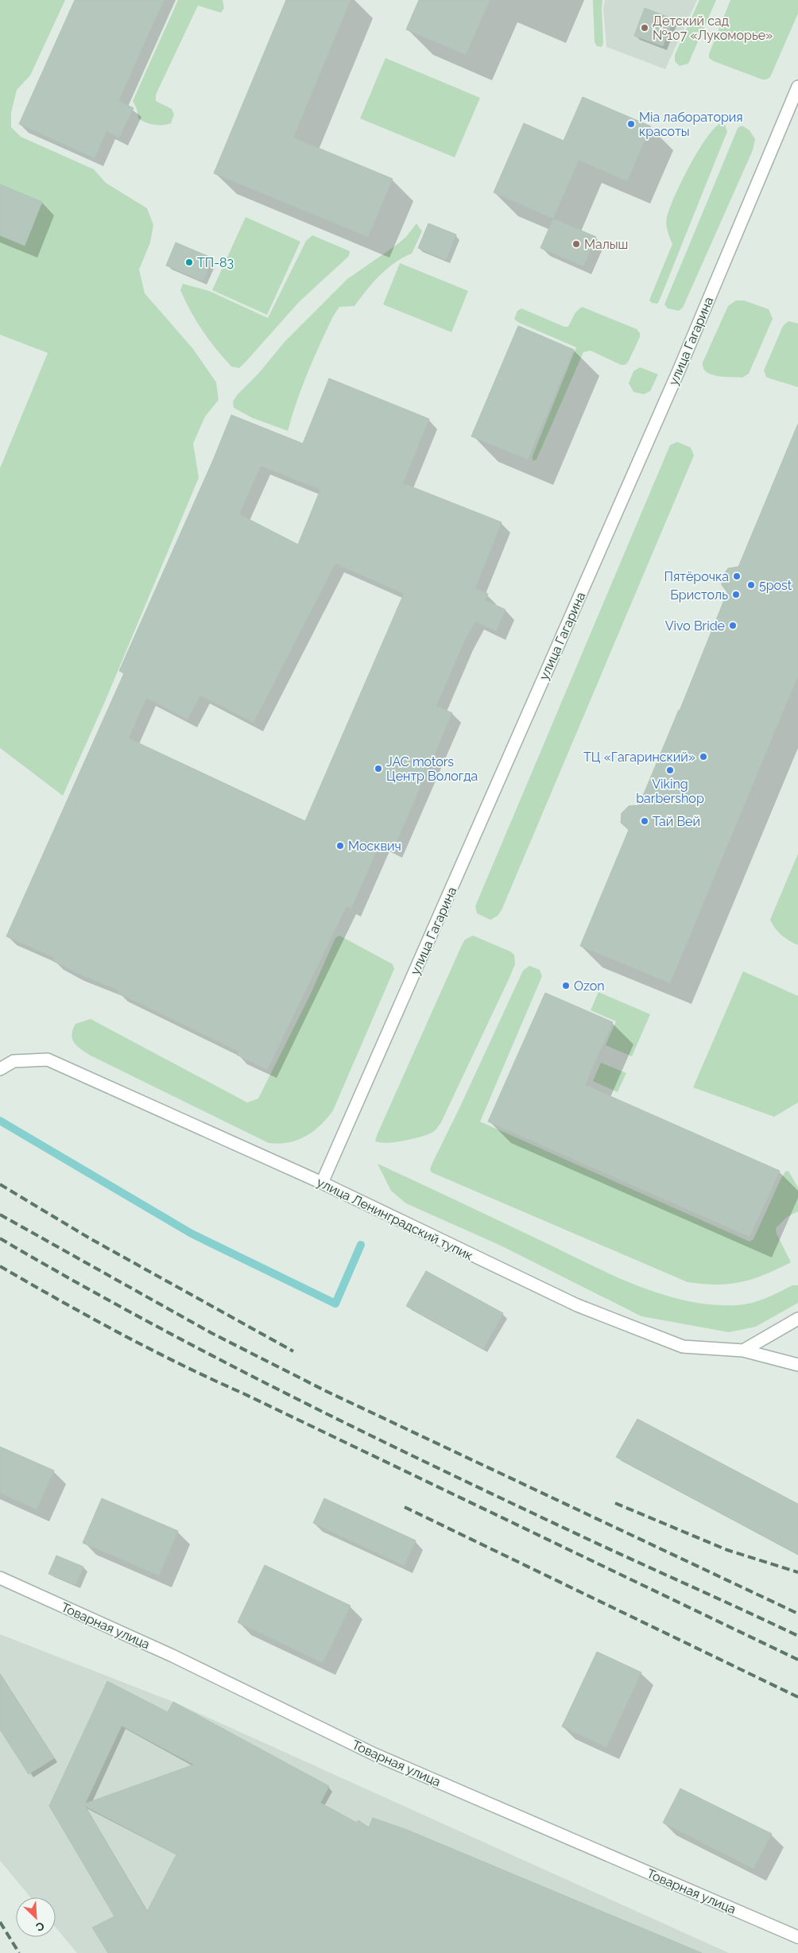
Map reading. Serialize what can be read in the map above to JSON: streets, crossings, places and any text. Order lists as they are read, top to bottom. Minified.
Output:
{"streets":{"street":["улица Гагарина","улица Ленинградский тупик","Товарная улица"]},"crossings":[["улица Гагарина","улица Ленинградский тупик"]],"places":["Детский сад №107 «Лукоморье»","Mia лаборатория красоты","Малыш","ТП-83","Пятёрочка","5post","Бристоль","Vivo Bride","ТЦ «Гагаринский»","JAC motors Центр Вологда","Viking barbershop","Тай Вей","Москвич","Ozon"],"north":"bottom right"}
